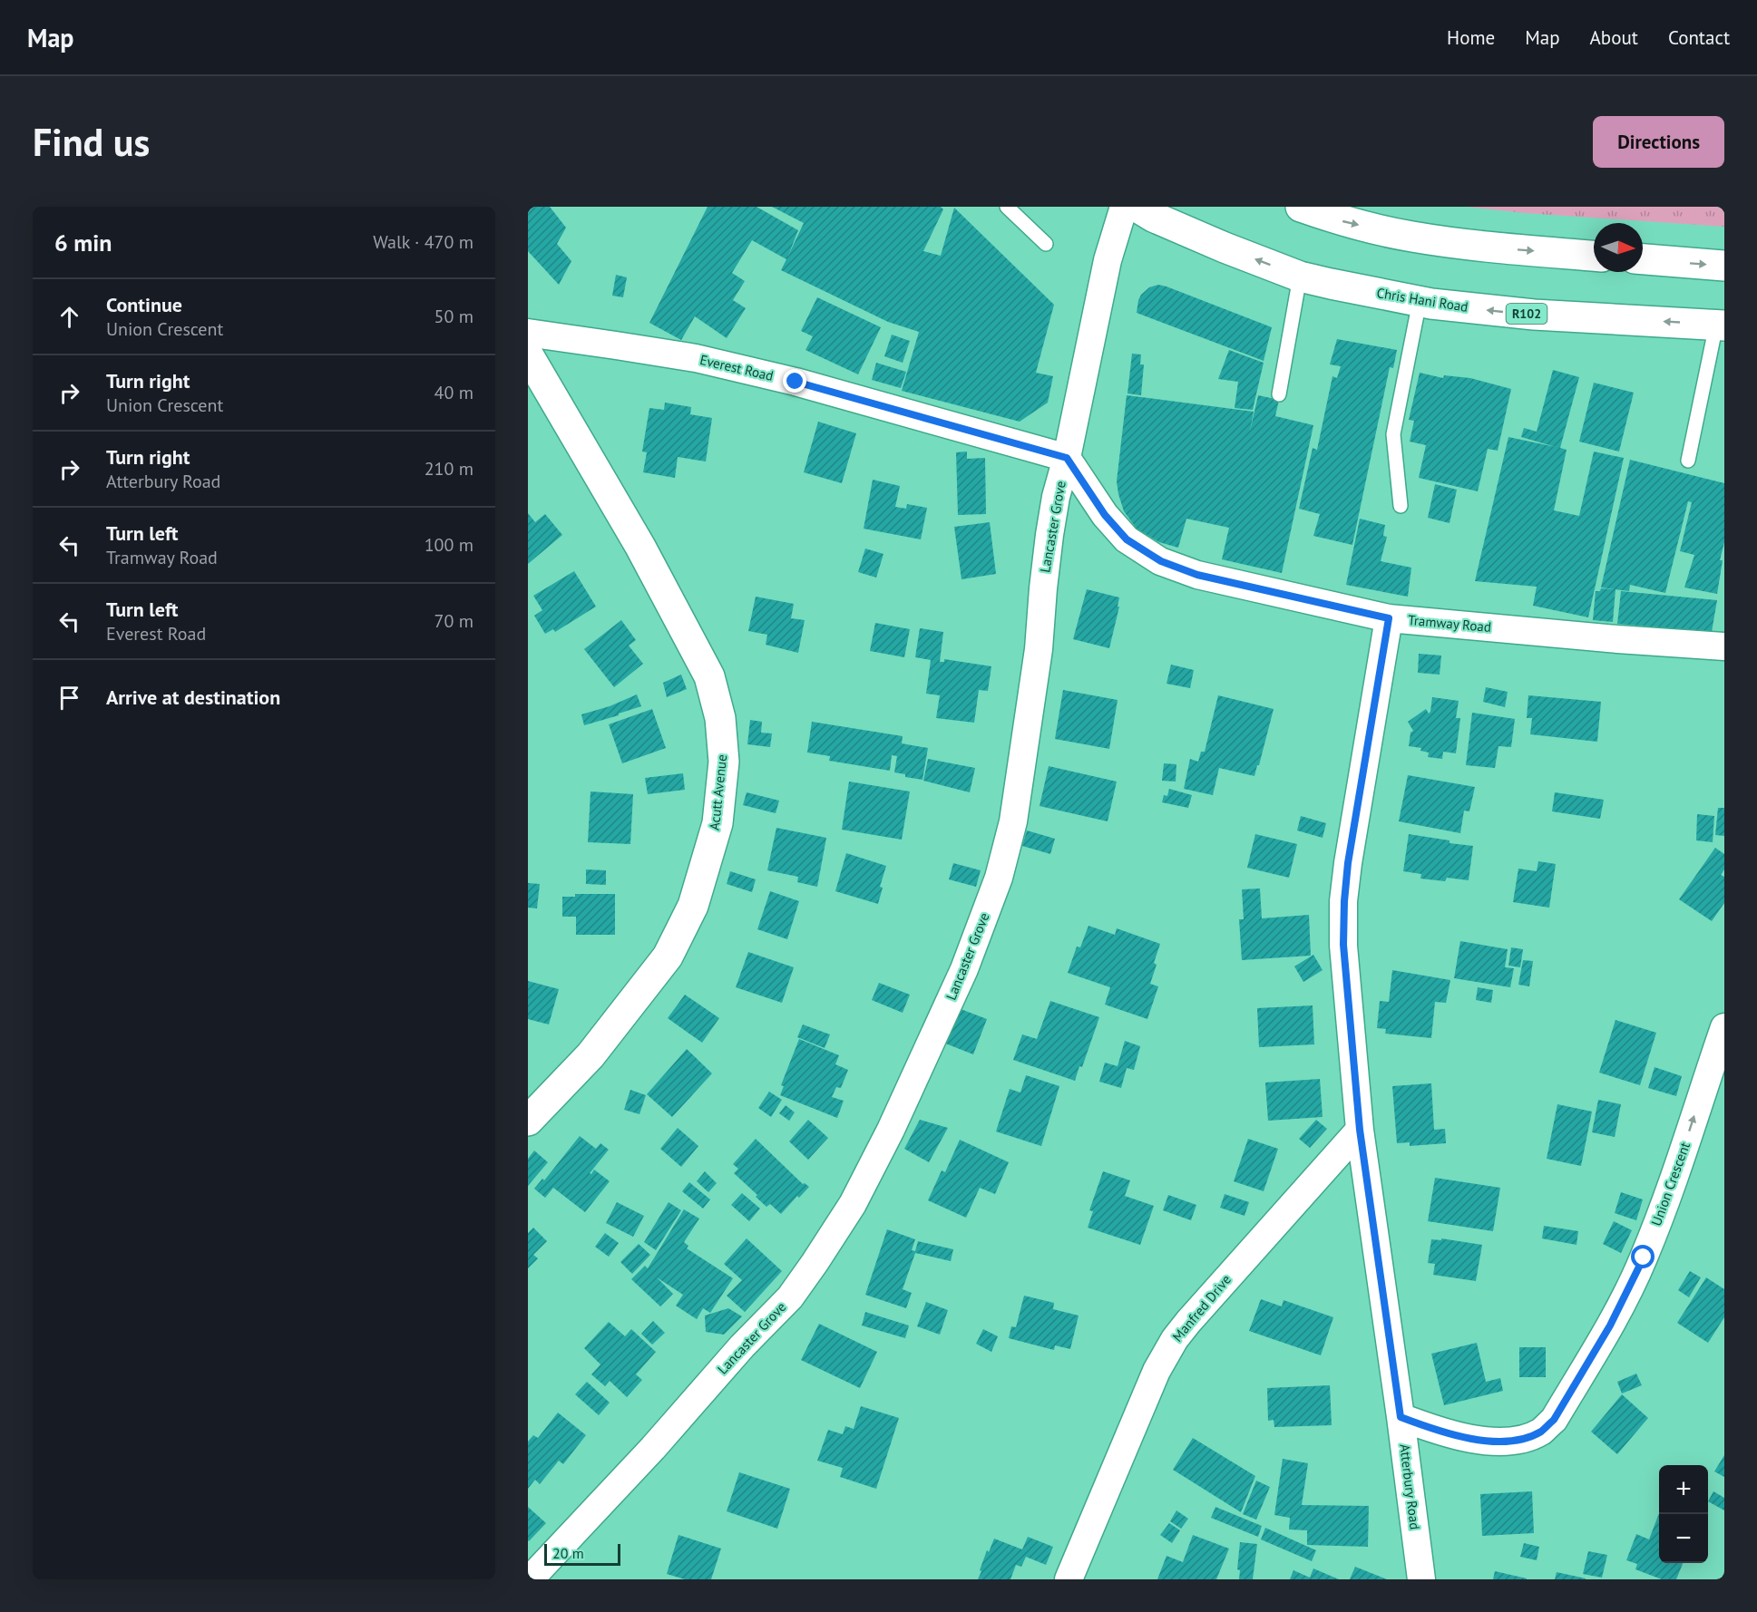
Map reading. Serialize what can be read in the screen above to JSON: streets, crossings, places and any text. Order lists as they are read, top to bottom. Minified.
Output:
{"streets":{"main road":["Chris Hani Road","R102","Acutt Avenue"],"street":["Everest Road","Lancaster Grove","Tramway Road","Union Crescent","Manfred Drive","Atterbury Road"]},"crossings":[["Everest Road","Lancaster Grove"],["Everest Road","Tramway Road"],["Lancaster Grove","Tramway Road"],["Tramway Road","Atterbury Road"],["Union Crescent","Atterbury Road"],["Manfred Drive","Atterbury Road"]],"one_way":["Union Crescent"],"scale_bar":"20 m","north":"right","page":{"header":"Map","nav":["Home","Map","About","Contact"],"buttons":"Directions","title":"Find us","heading":["6 min","Walk · 470 m"],"list":[["Continue","Union Crescent","50 m"],["Turn right","Union Crescent","40 m"],["Turn right","Atterbury Road","210 m"],["Turn left","Tramway Road","100 m"],["Turn left","Everest Road","70 m"],"Arrive at destination"],"map_buttons":["+","−"],"scale":"20 m"}}
